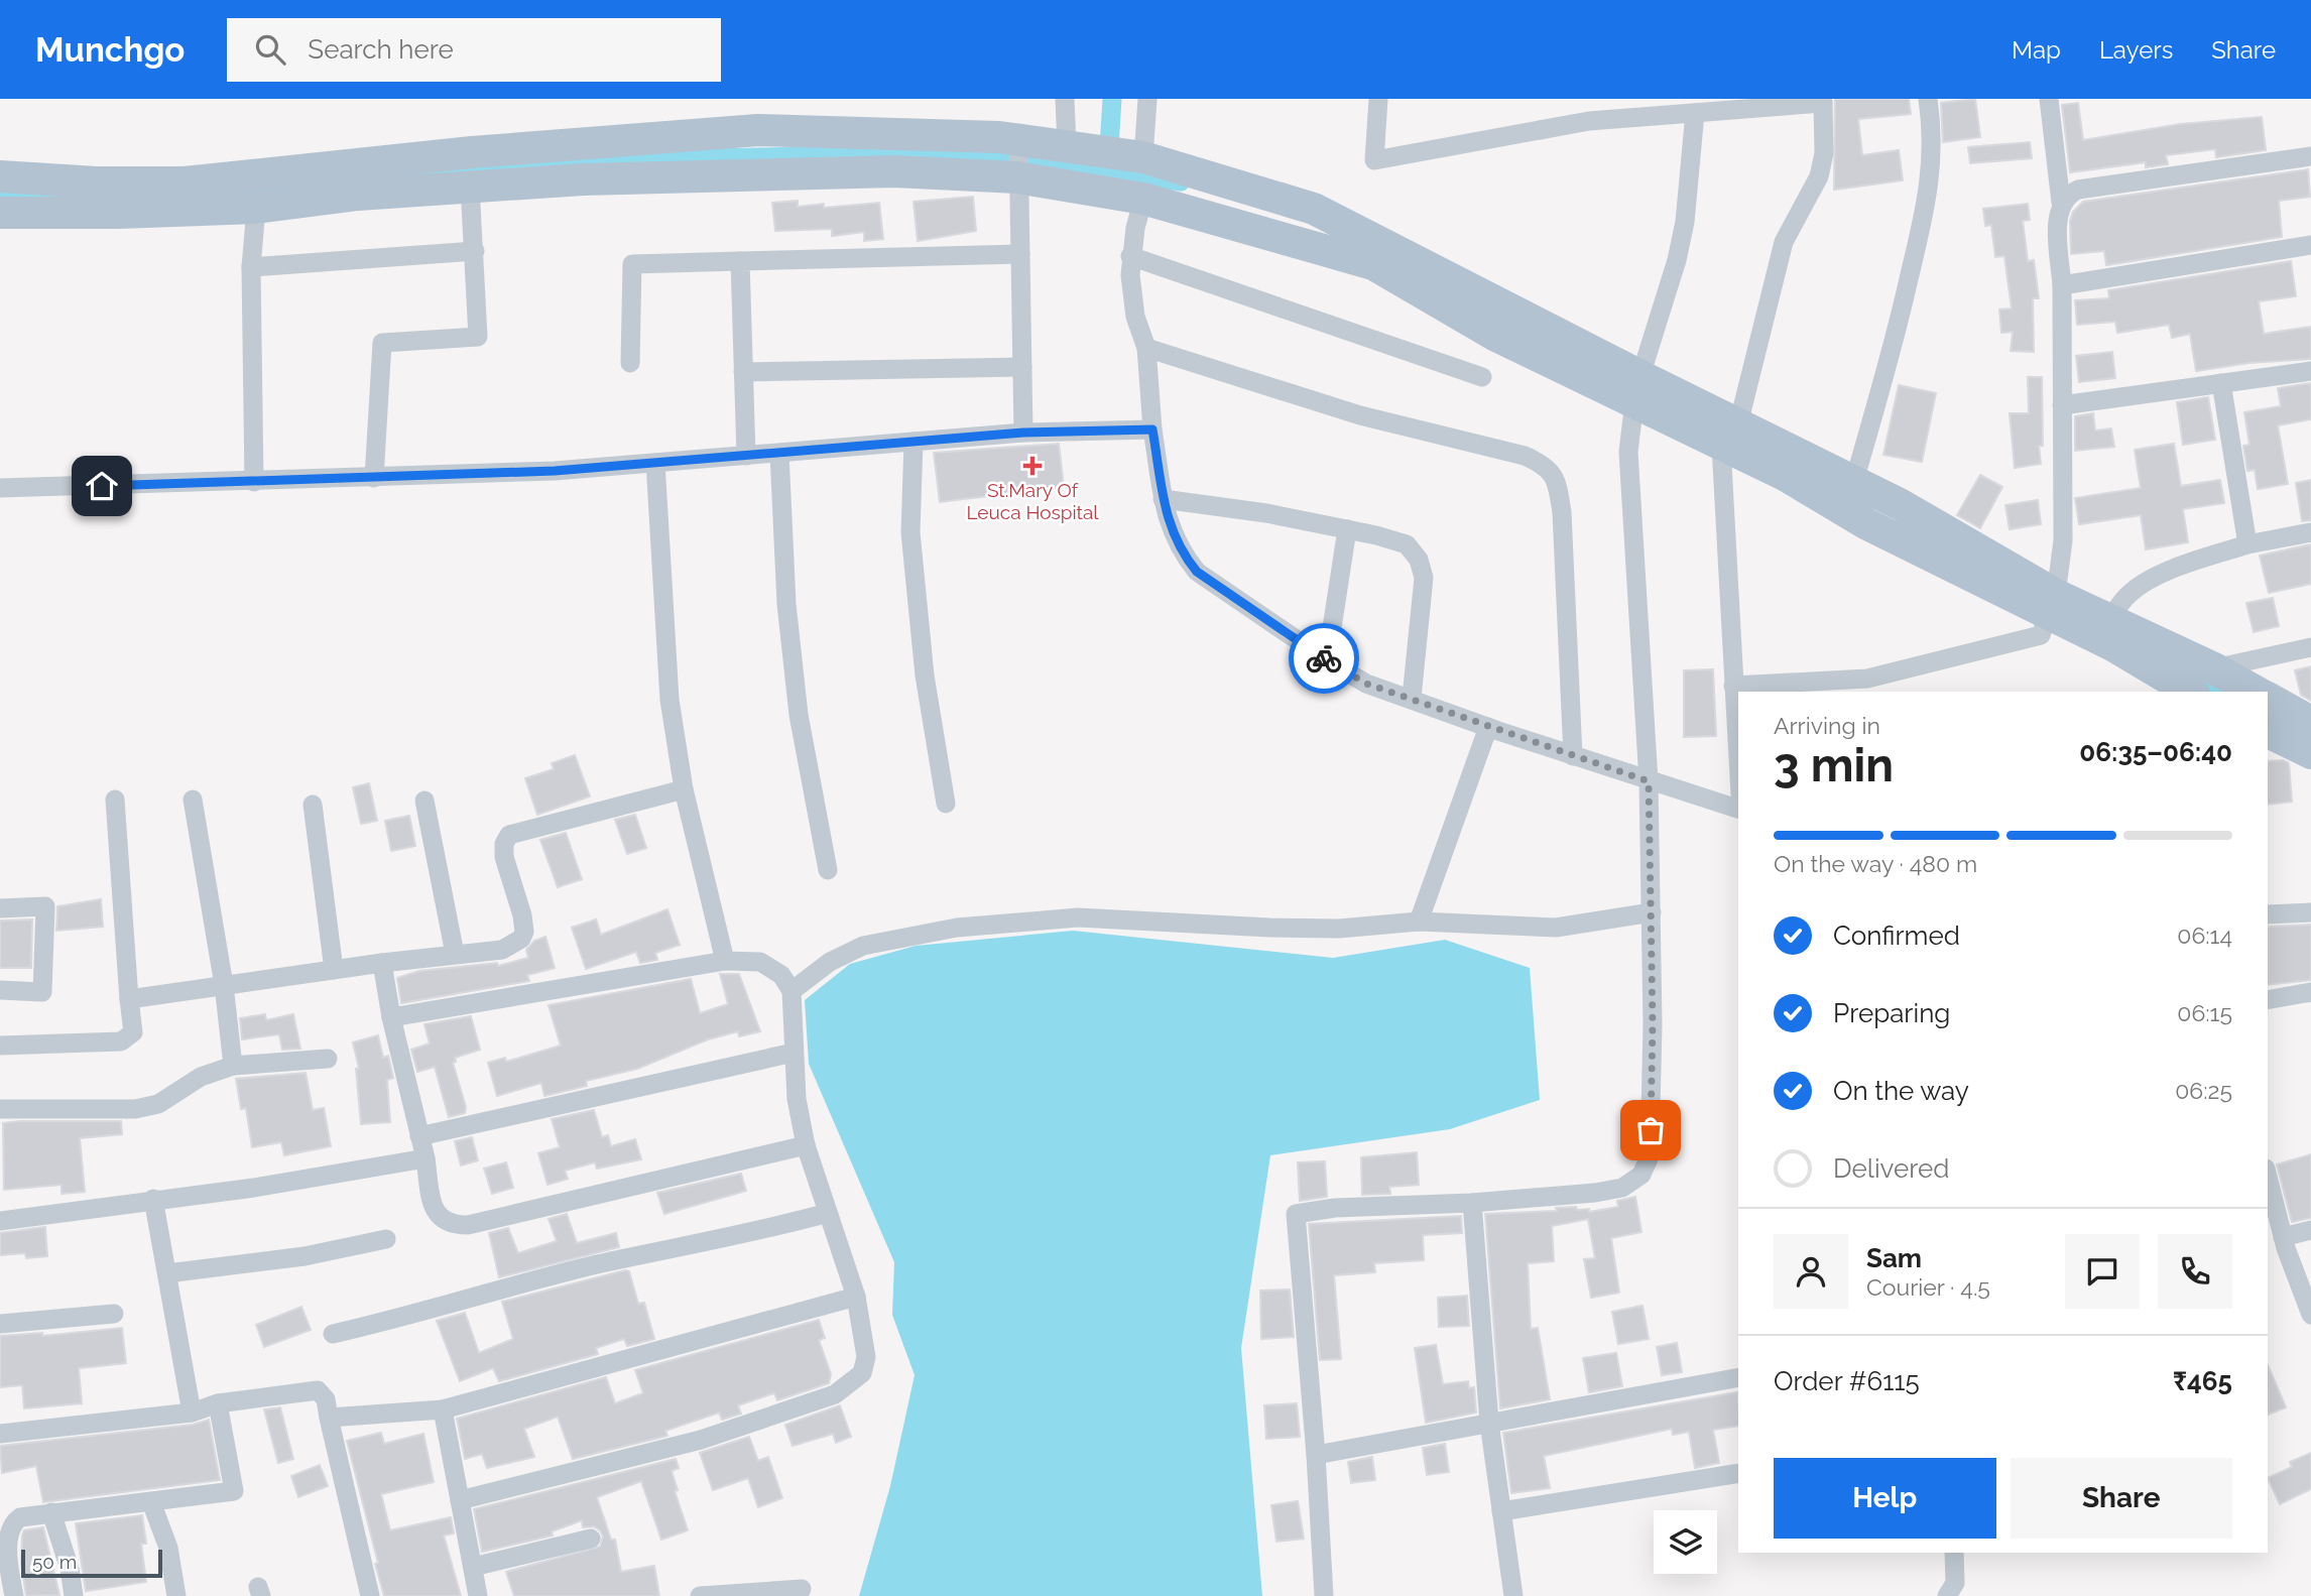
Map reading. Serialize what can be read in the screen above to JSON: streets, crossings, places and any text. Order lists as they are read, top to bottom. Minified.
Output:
{"places":{"health":["St.Mary Of Leuca Hospital"]},"scale_bar":"50 m","page":{"header":"Munchgo","search":"Search here","nav":["Map","Layers","Share"],"heading":["3 min","Arriving in","06:35–06:40"],"panel":["Sam","Courier · 4.5","Order #6115","₹465"],"bar":"On the way · 480 m","list":[["Confirmed","06:14"],["Preparing","06:15"],["On the way","06:25"],"Delivered"],"buttons":["Help","Share"],"scale":"50 m"}}
